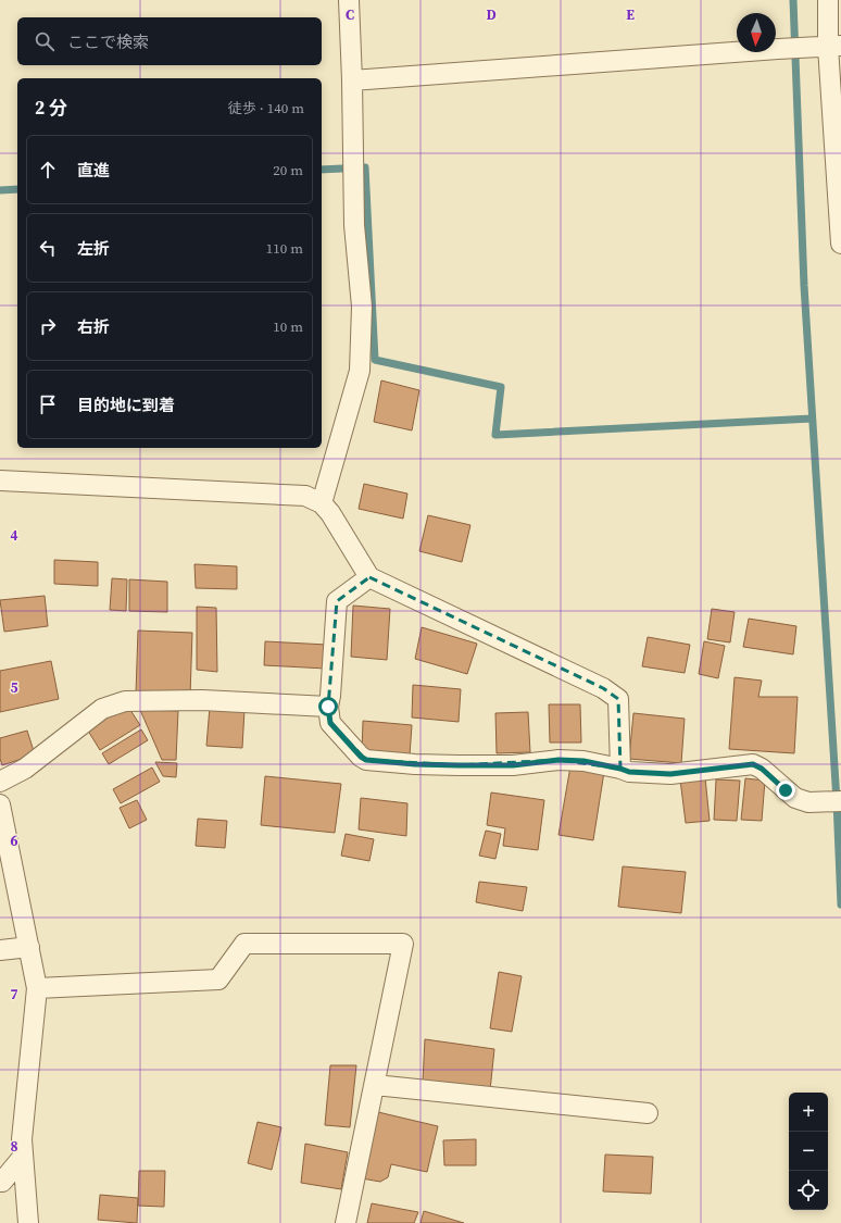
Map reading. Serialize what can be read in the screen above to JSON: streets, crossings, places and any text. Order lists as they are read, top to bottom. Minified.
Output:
{"north":"bottom","page":{"search":"ここで検索","heading":["2 分","徒歩 · 140 m"],"list":[["直進","20 m"],["左折","110 m"],["右折","10 m"],"目的地に到着"],"map_buttons":["+","−"]},"grid":{"columns":["C","D","E"],"rows":["4","5","6","7","8"]}}
